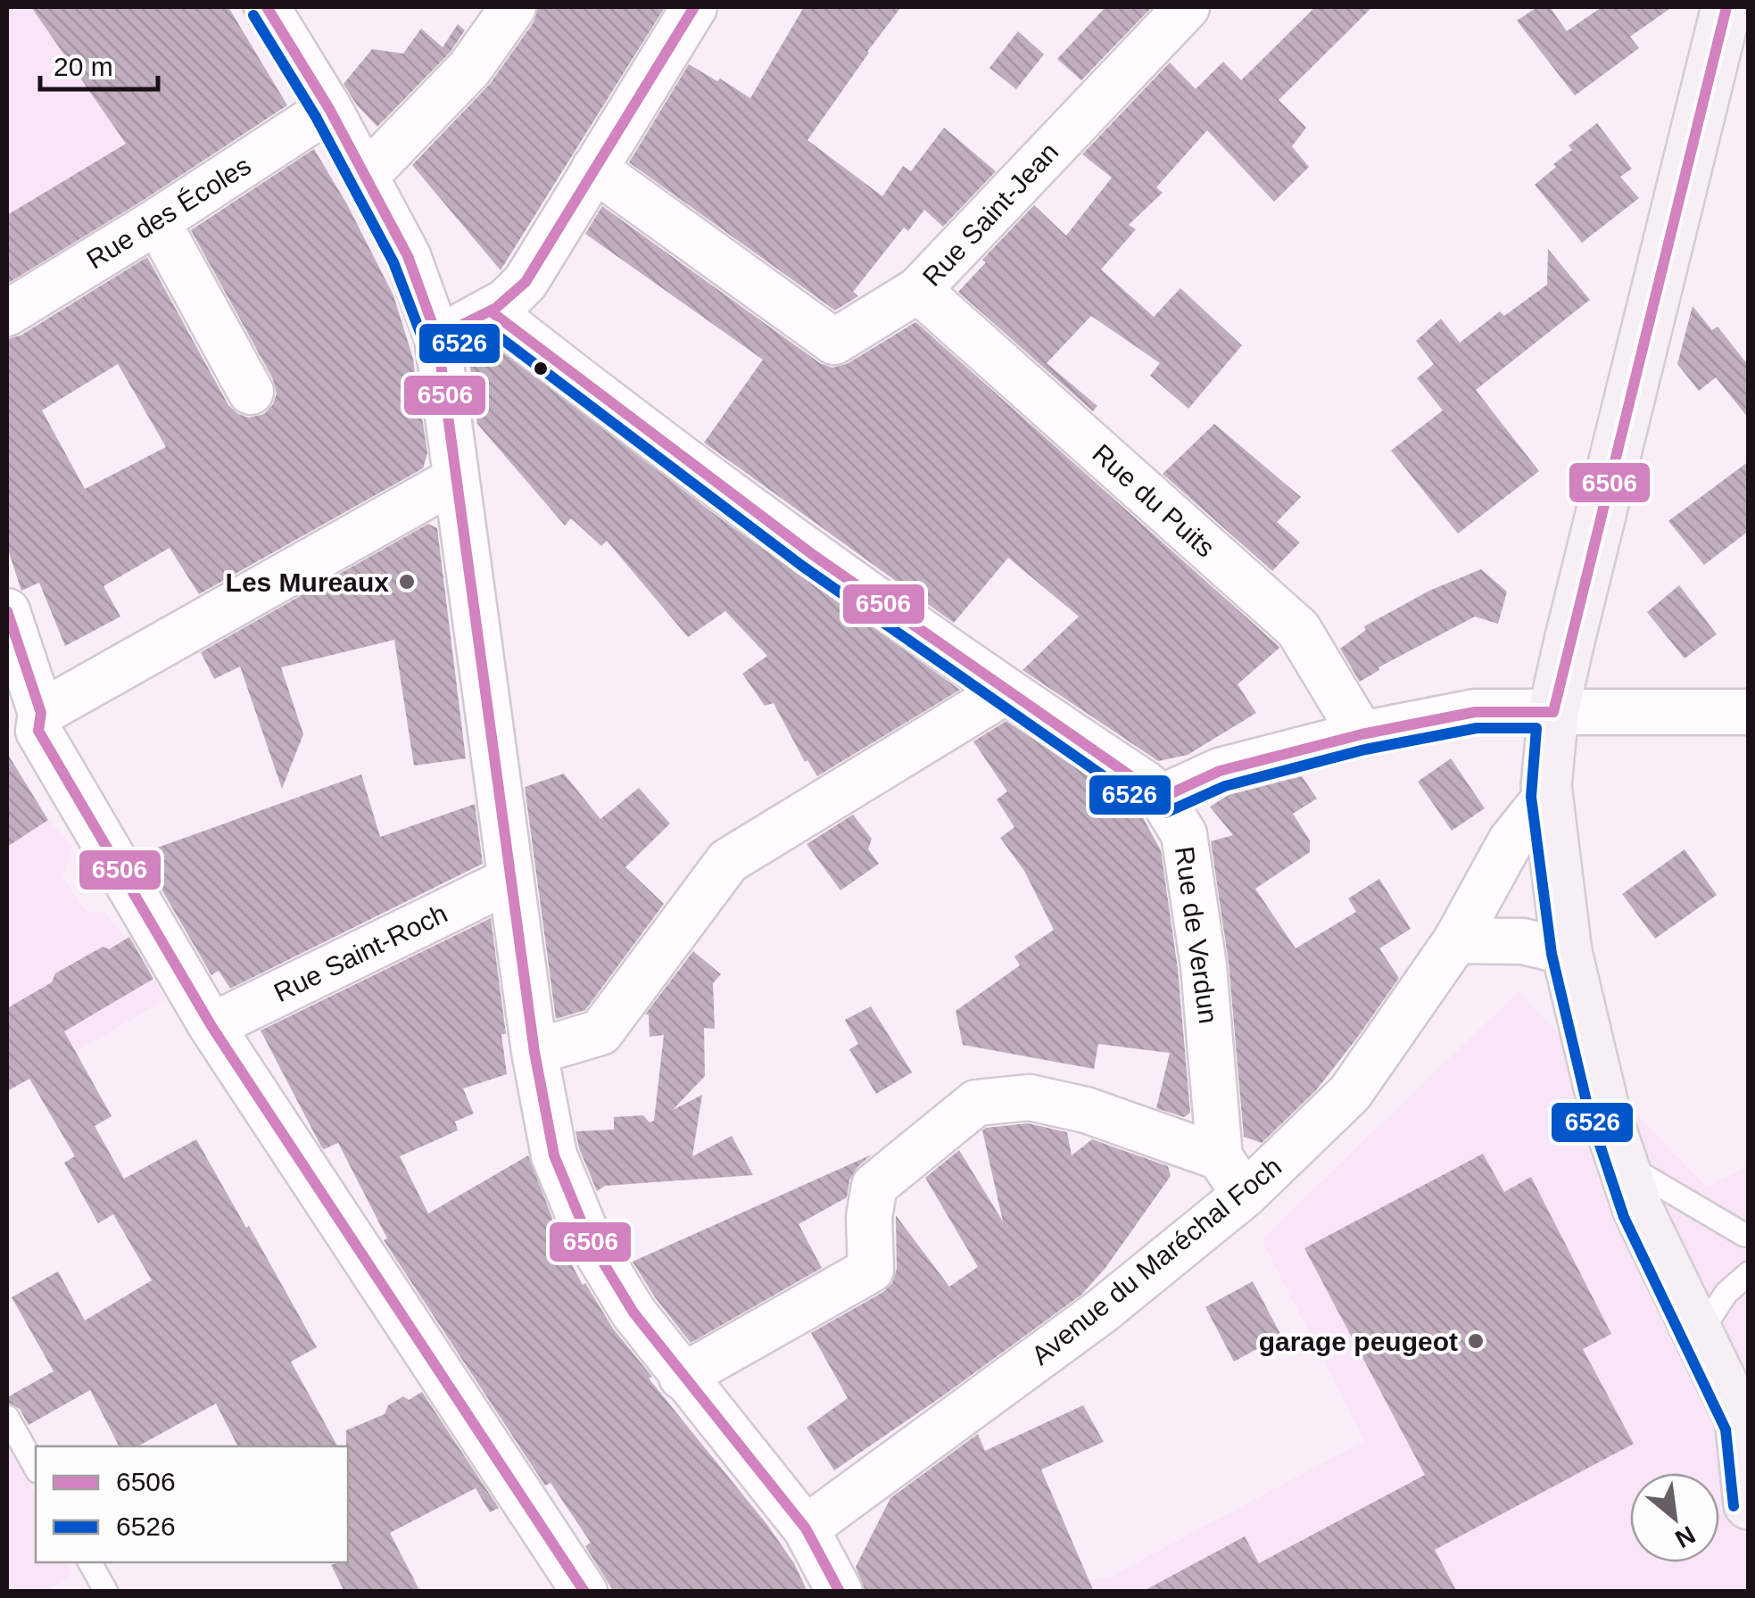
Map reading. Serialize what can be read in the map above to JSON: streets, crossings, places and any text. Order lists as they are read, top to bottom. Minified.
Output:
{"streets":{"street":["Rue des Écoles","Rue Saint-Jean","Rue du Puits","Rue de Verdun","Rue Saint-Roch","Avenue du Maréchal Foch"]},"crossings":[["Rue Saint-Jean","Rue du Puits"]],"places":["Les Mureaux","garage peugeot"],"lines":["transit line 6506","transit line 6526"],"legend":["6506","6526"],"scale_bar":"20 m","north":"bottom right"}
